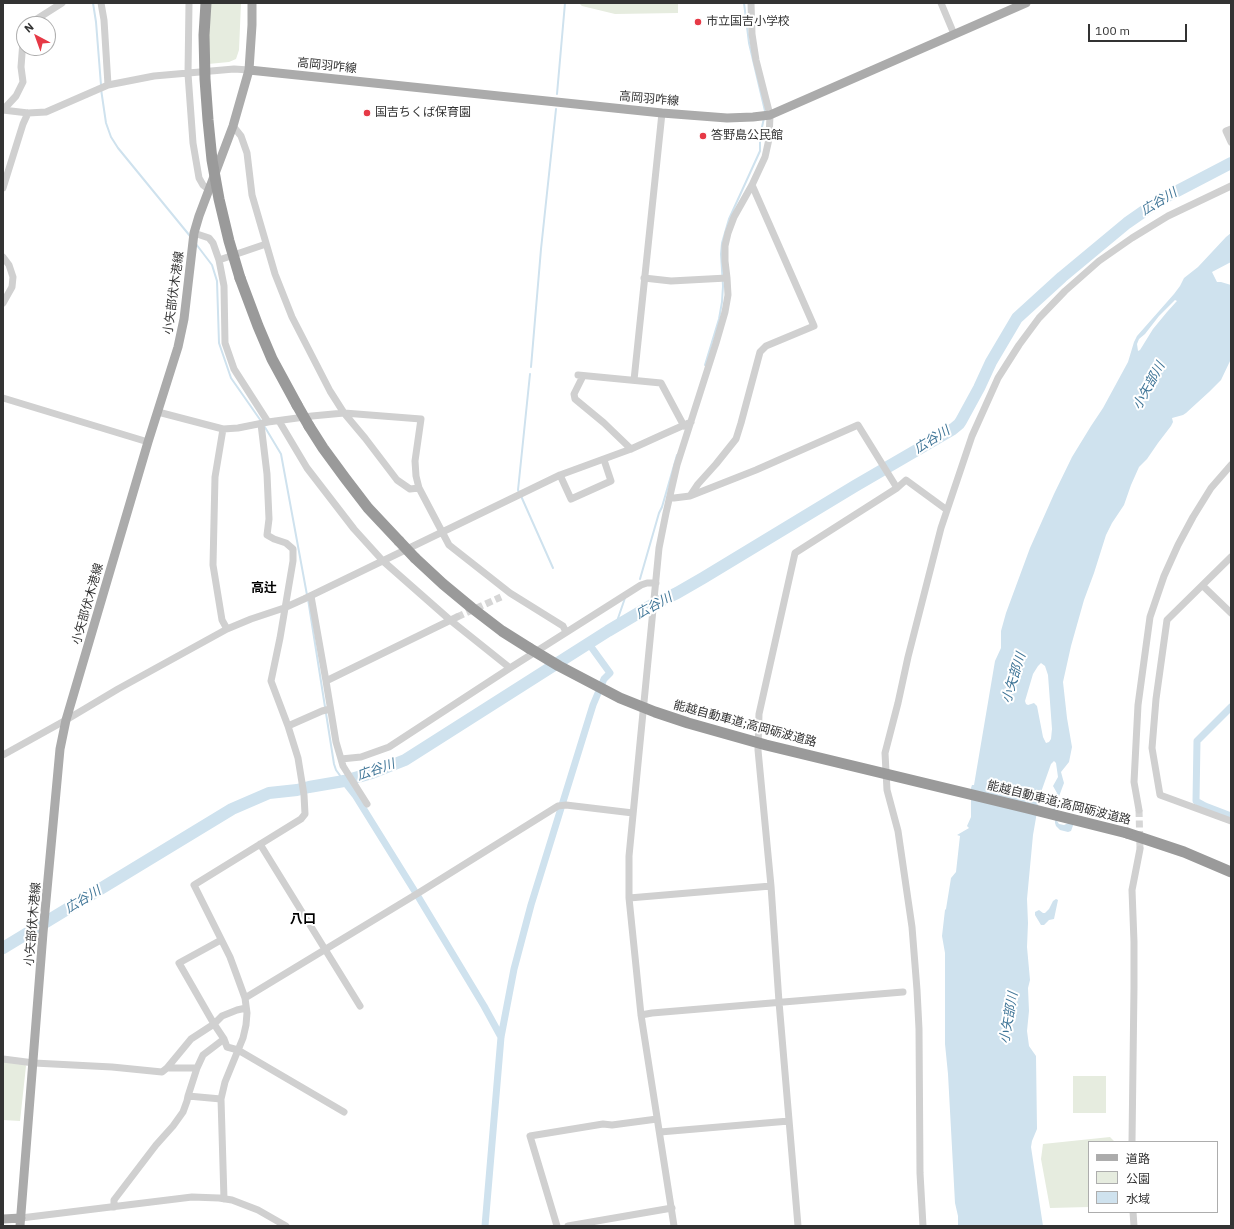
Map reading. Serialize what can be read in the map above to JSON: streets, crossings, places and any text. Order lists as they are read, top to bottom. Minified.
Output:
{"streets":{"highway":["能越自動車道;高岡砺波道路"],"main road":["高岡羽咋線","小矢部伏木港線"]},"crossings":[["高岡羽咋線","小矢部伏木港線"]],"districts":["高辻","八口"],"water":["広谷川","小矢部川"],"places":["市立国吉小学校","国吉ちくば保育園","答野島公民館"],"legend":["道路","公園","水域"],"scale_bar":"100 m","north":"top left"}
